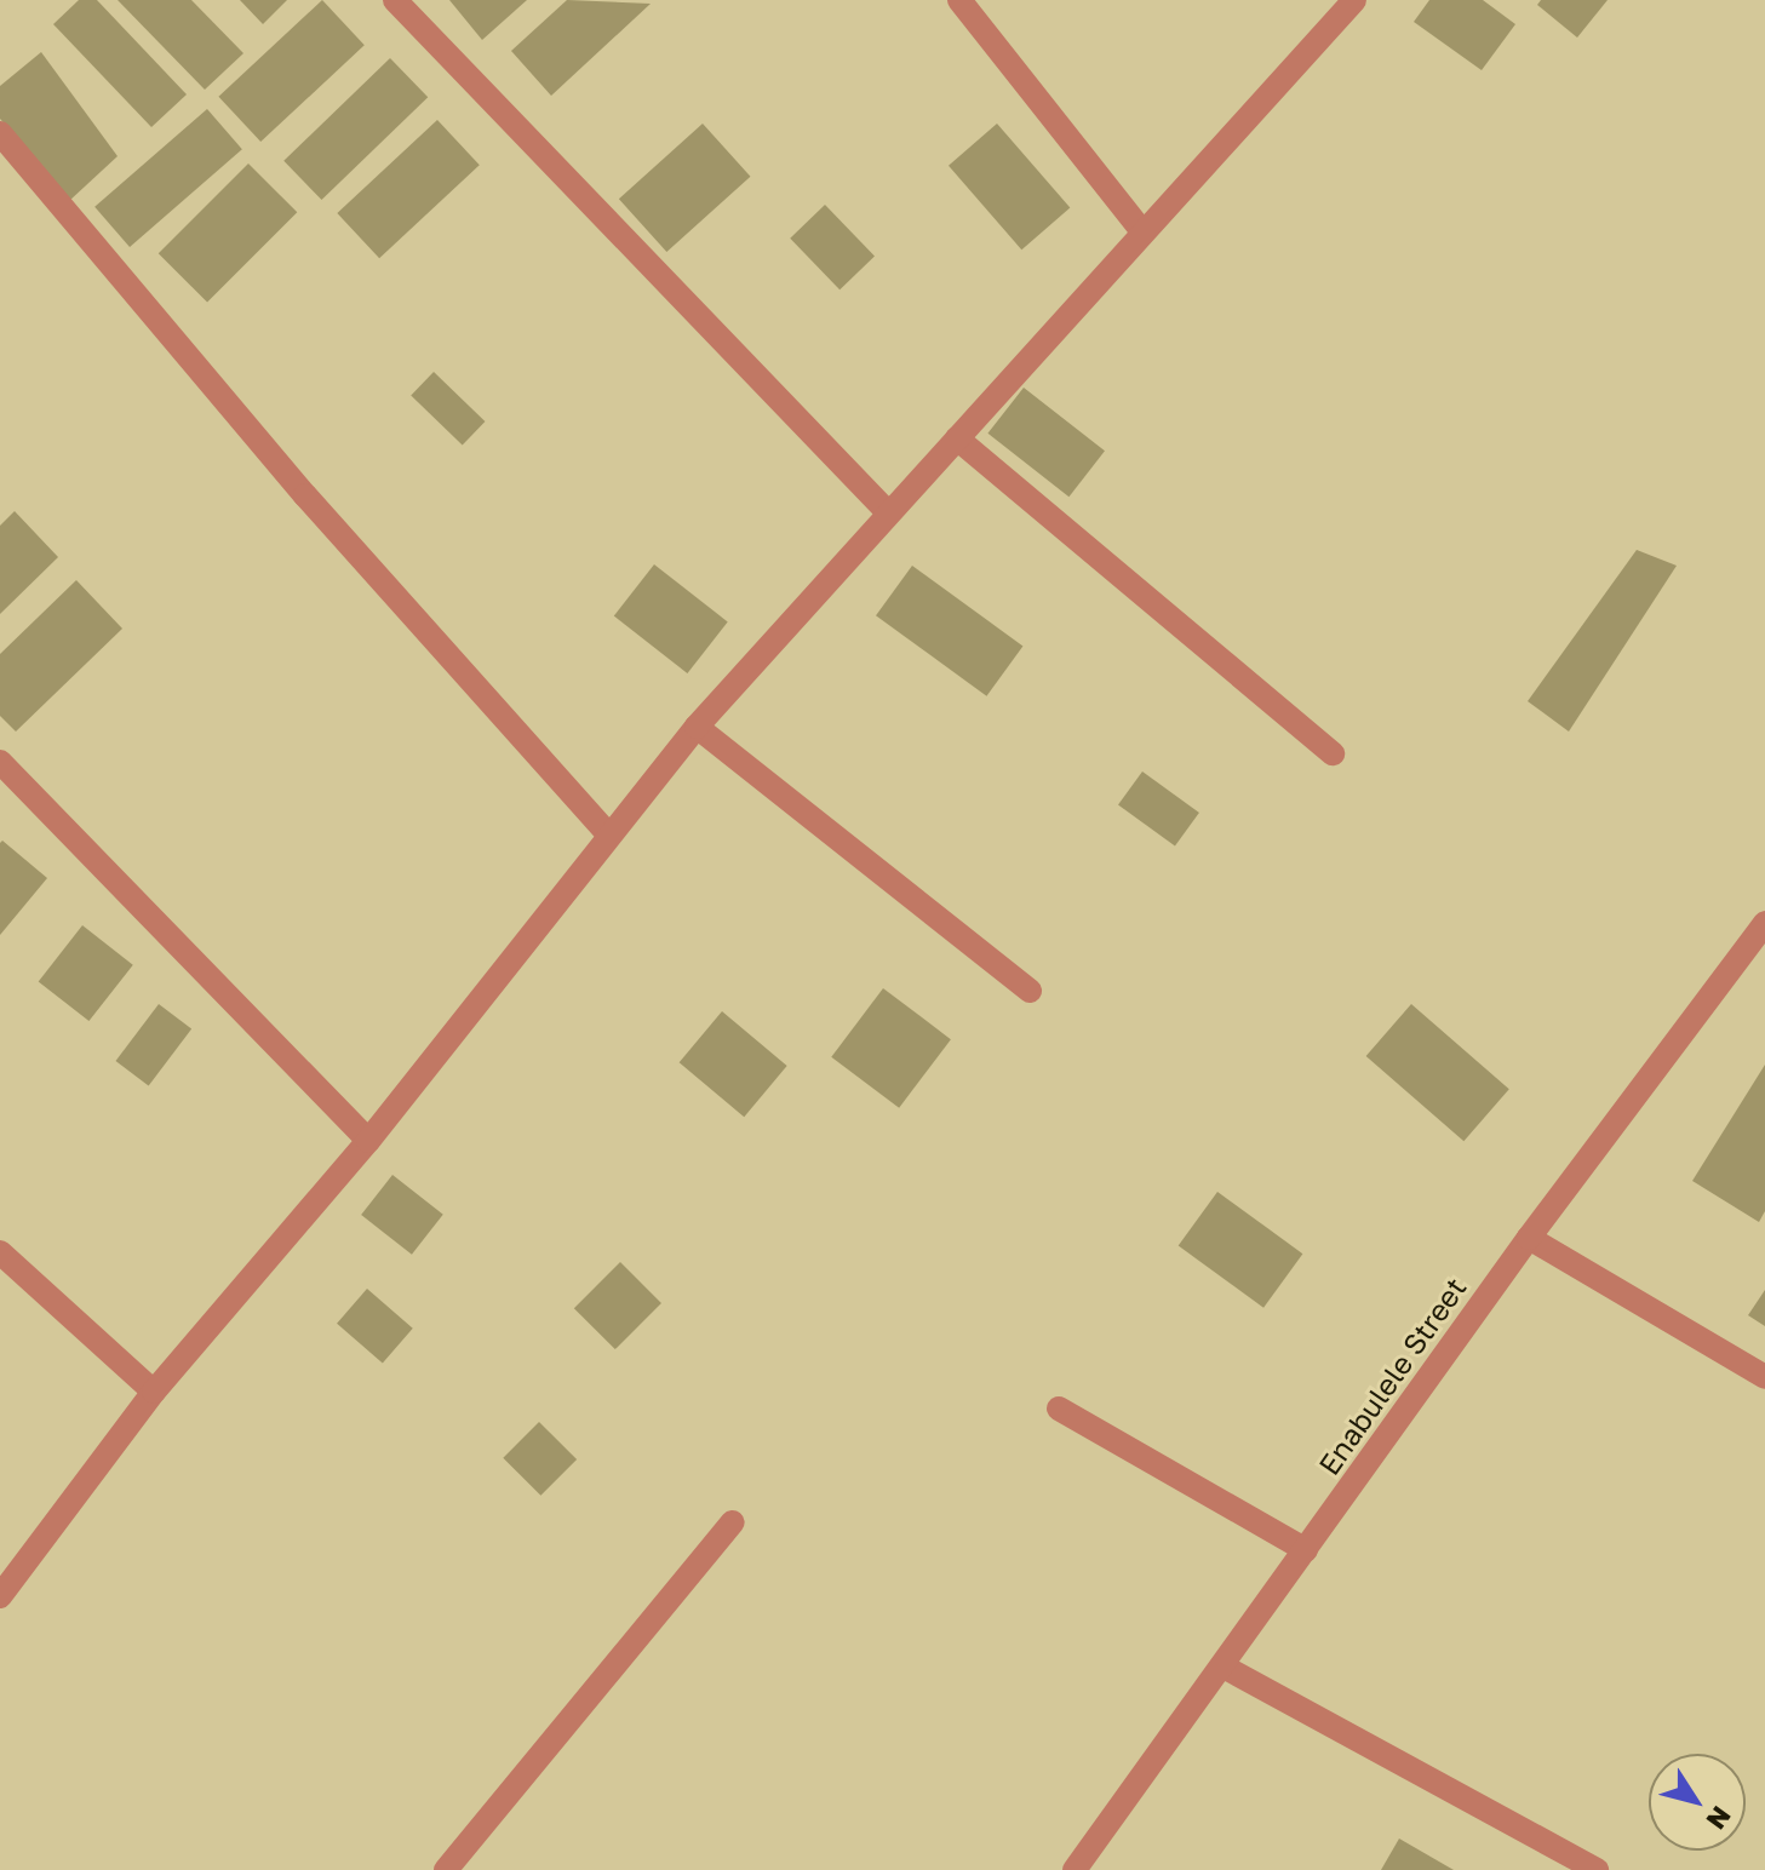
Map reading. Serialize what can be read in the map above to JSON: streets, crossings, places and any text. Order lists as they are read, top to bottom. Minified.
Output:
{"streets":{"street":["Enabulele Street"]},"north":"bottom right"}
